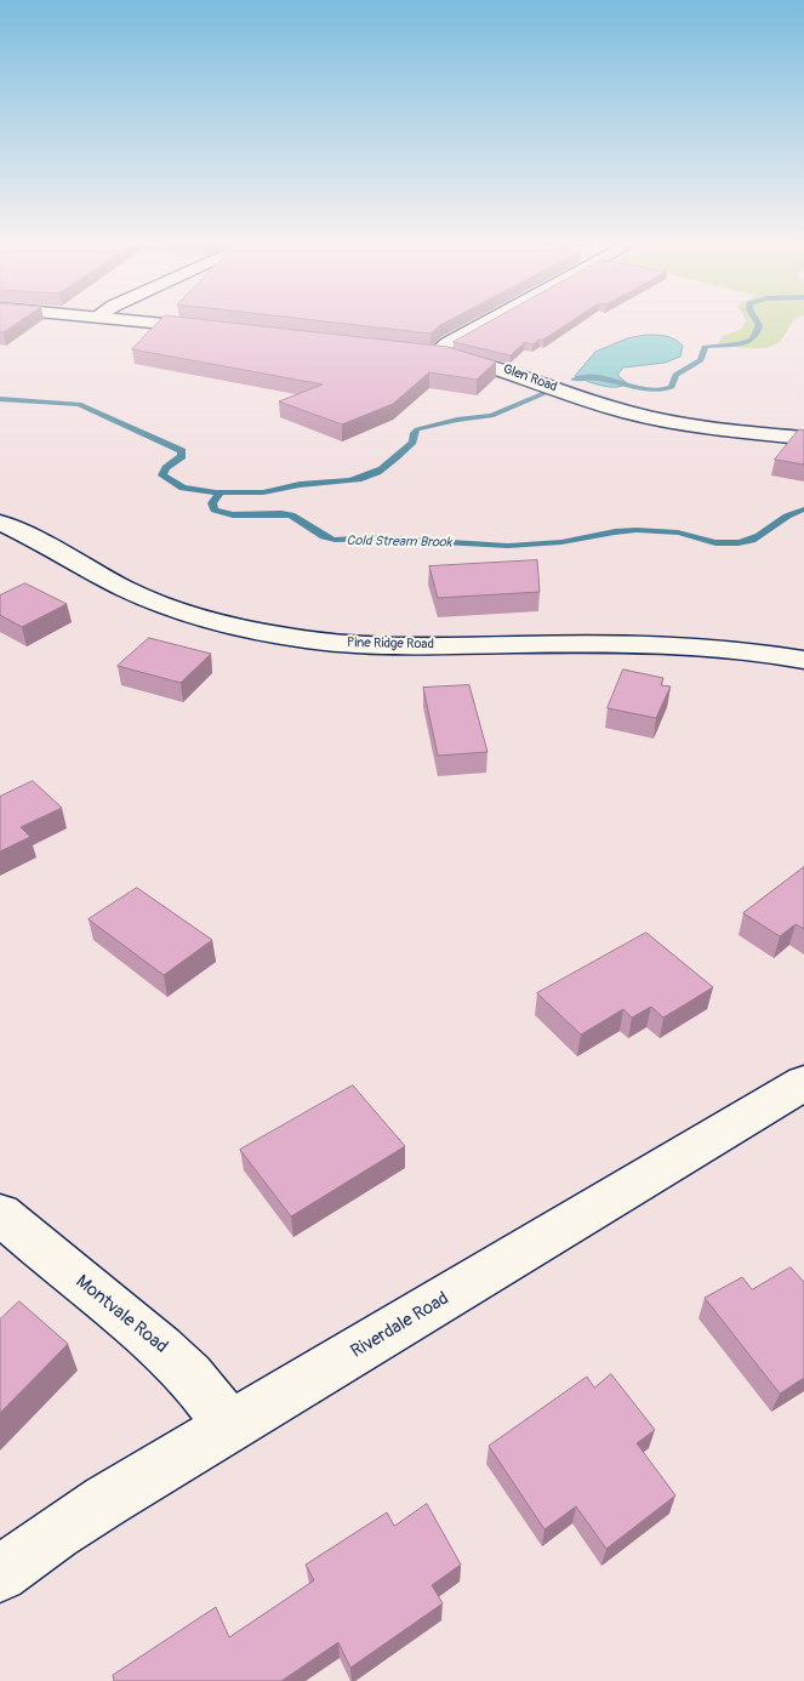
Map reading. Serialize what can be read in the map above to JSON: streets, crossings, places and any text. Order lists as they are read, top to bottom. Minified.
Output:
{"streets":{"street":["Glen Road","Pine Ridge Road","Montvale Road","Riverdale Road"]},"crossings":[["Montvale Road","Riverdale Road"]],"water":["Cold Stream Brook"]}
